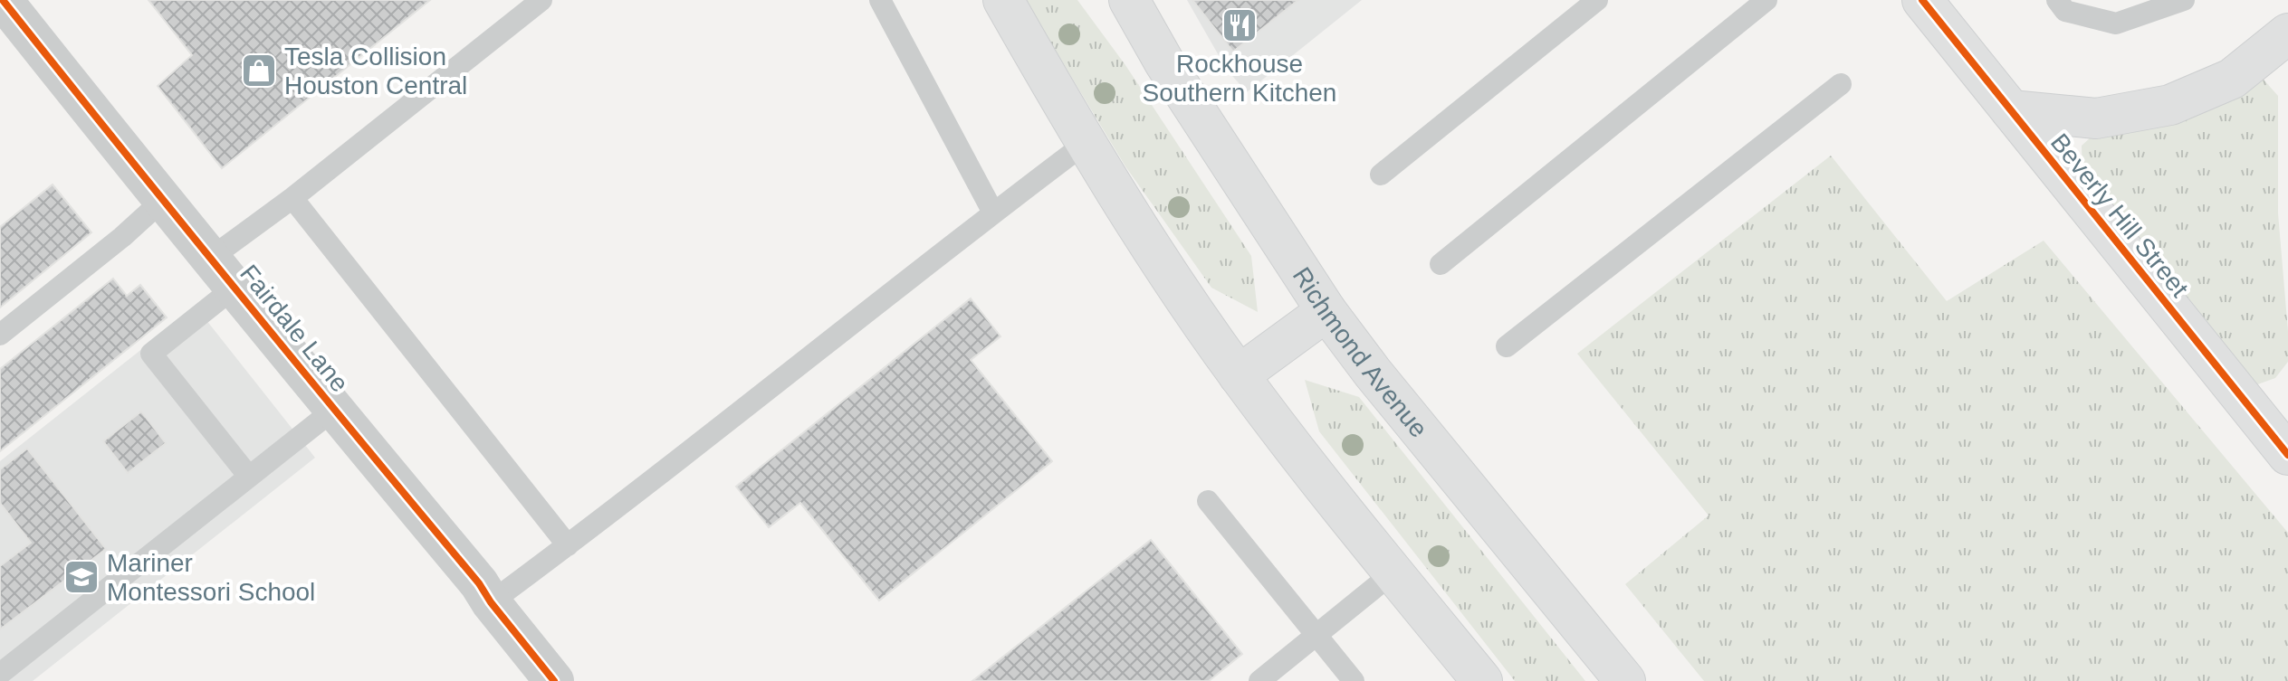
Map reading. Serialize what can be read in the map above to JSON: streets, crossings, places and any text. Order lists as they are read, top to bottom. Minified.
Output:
{"streets":{"main road":["Beverly Hill Street","Richmond Avenue"],"street":["Fairdale Lane"]},"places":{"restaurant":["Rockhouse Southern Kitchen"],"shop":["Tesla Collision Houston Central"],"school or university":["Mariner Montessori School"]}}
